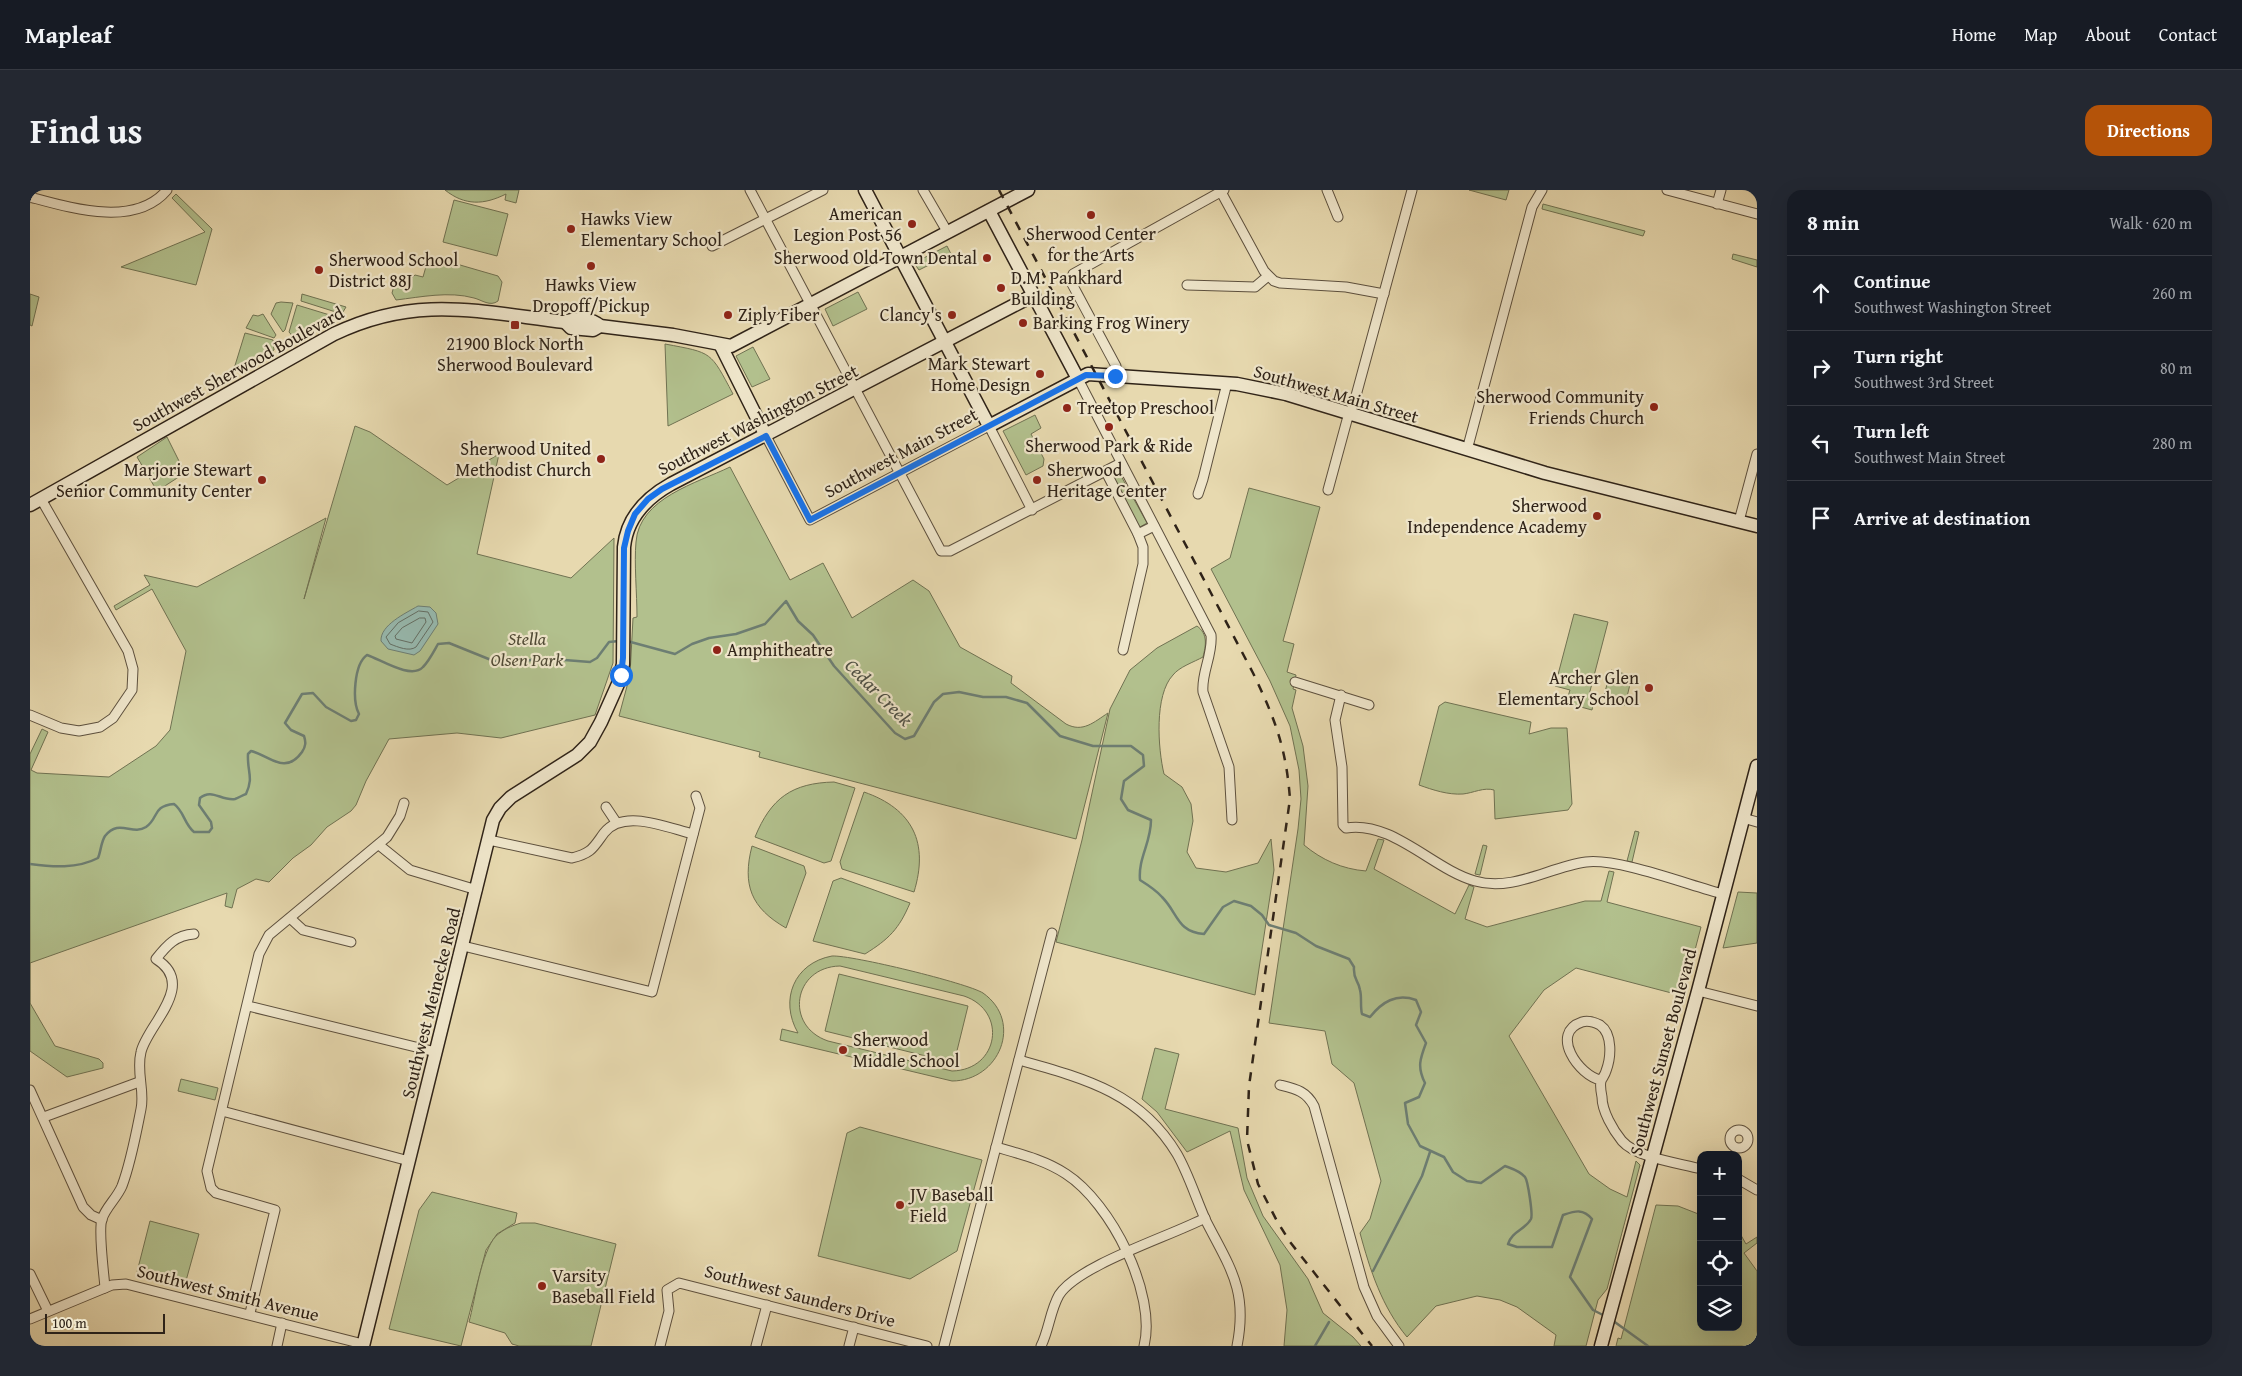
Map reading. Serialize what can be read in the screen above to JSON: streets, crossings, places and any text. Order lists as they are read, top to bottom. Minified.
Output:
{"streets":{"main road":["Southwest Sherwood Boulevard","Southwest Main Street","Southwest Washington Street","Southwest Meinecke Road","Southwest Sunset Boulevard"],"street":["Southwest Smith Avenue","Southwest Saunders Drive"]},"crossings":[["Southwest Main Street","Southwest Washington Street"],["Southwest Washington Street","Southwest Meinecke Road"],["Southwest Meinecke Road","Southwest Smith Avenue"]],"water":["Cedar Creek"],"parks":["Stella Olsen Park"],"places":{"other":["Sherwood Center for the Arts","American Legion Post 56","Hawks View Elementary School","Sherwood Old Town Dental","Hawks View Dropoff/Pickup","Sherwood School District 88J","D.M. Pankhard Building","Ziply Fiber","Clancy's","Barking Frog Winery","Mark Stewart Home Design","Sherwood Community Friends Church","Treetop Preschool","Sherwood Park & Ride","Sherwood United Methodist Church","Marjorie Stewart Senior Community Center","Sherwood Heritage Center","Sherwood Independence Academy","Amphitheatre","Archer Glen Elementary School","Sherwood Middle School","JV Baseball Field","Varsity Baseball Field"],"transit":["21900 Block North Sherwood Boulevard"]},"scale_bar":"100 m","page":{"header":"Mapleaf","nav":["Home","Map","About","Contact"],"title":"Find us","buttons":"Directions","heading":["8 min","Walk · 620 m"],"list":[["Continue","Southwest Washington Street","260 m"],["Turn right","Southwest 3rd Street","80 m"],["Turn left","Southwest Main Street","280 m"],"Arrive at destination"],"map_buttons":["+","−"],"scale":"100 m"}}
